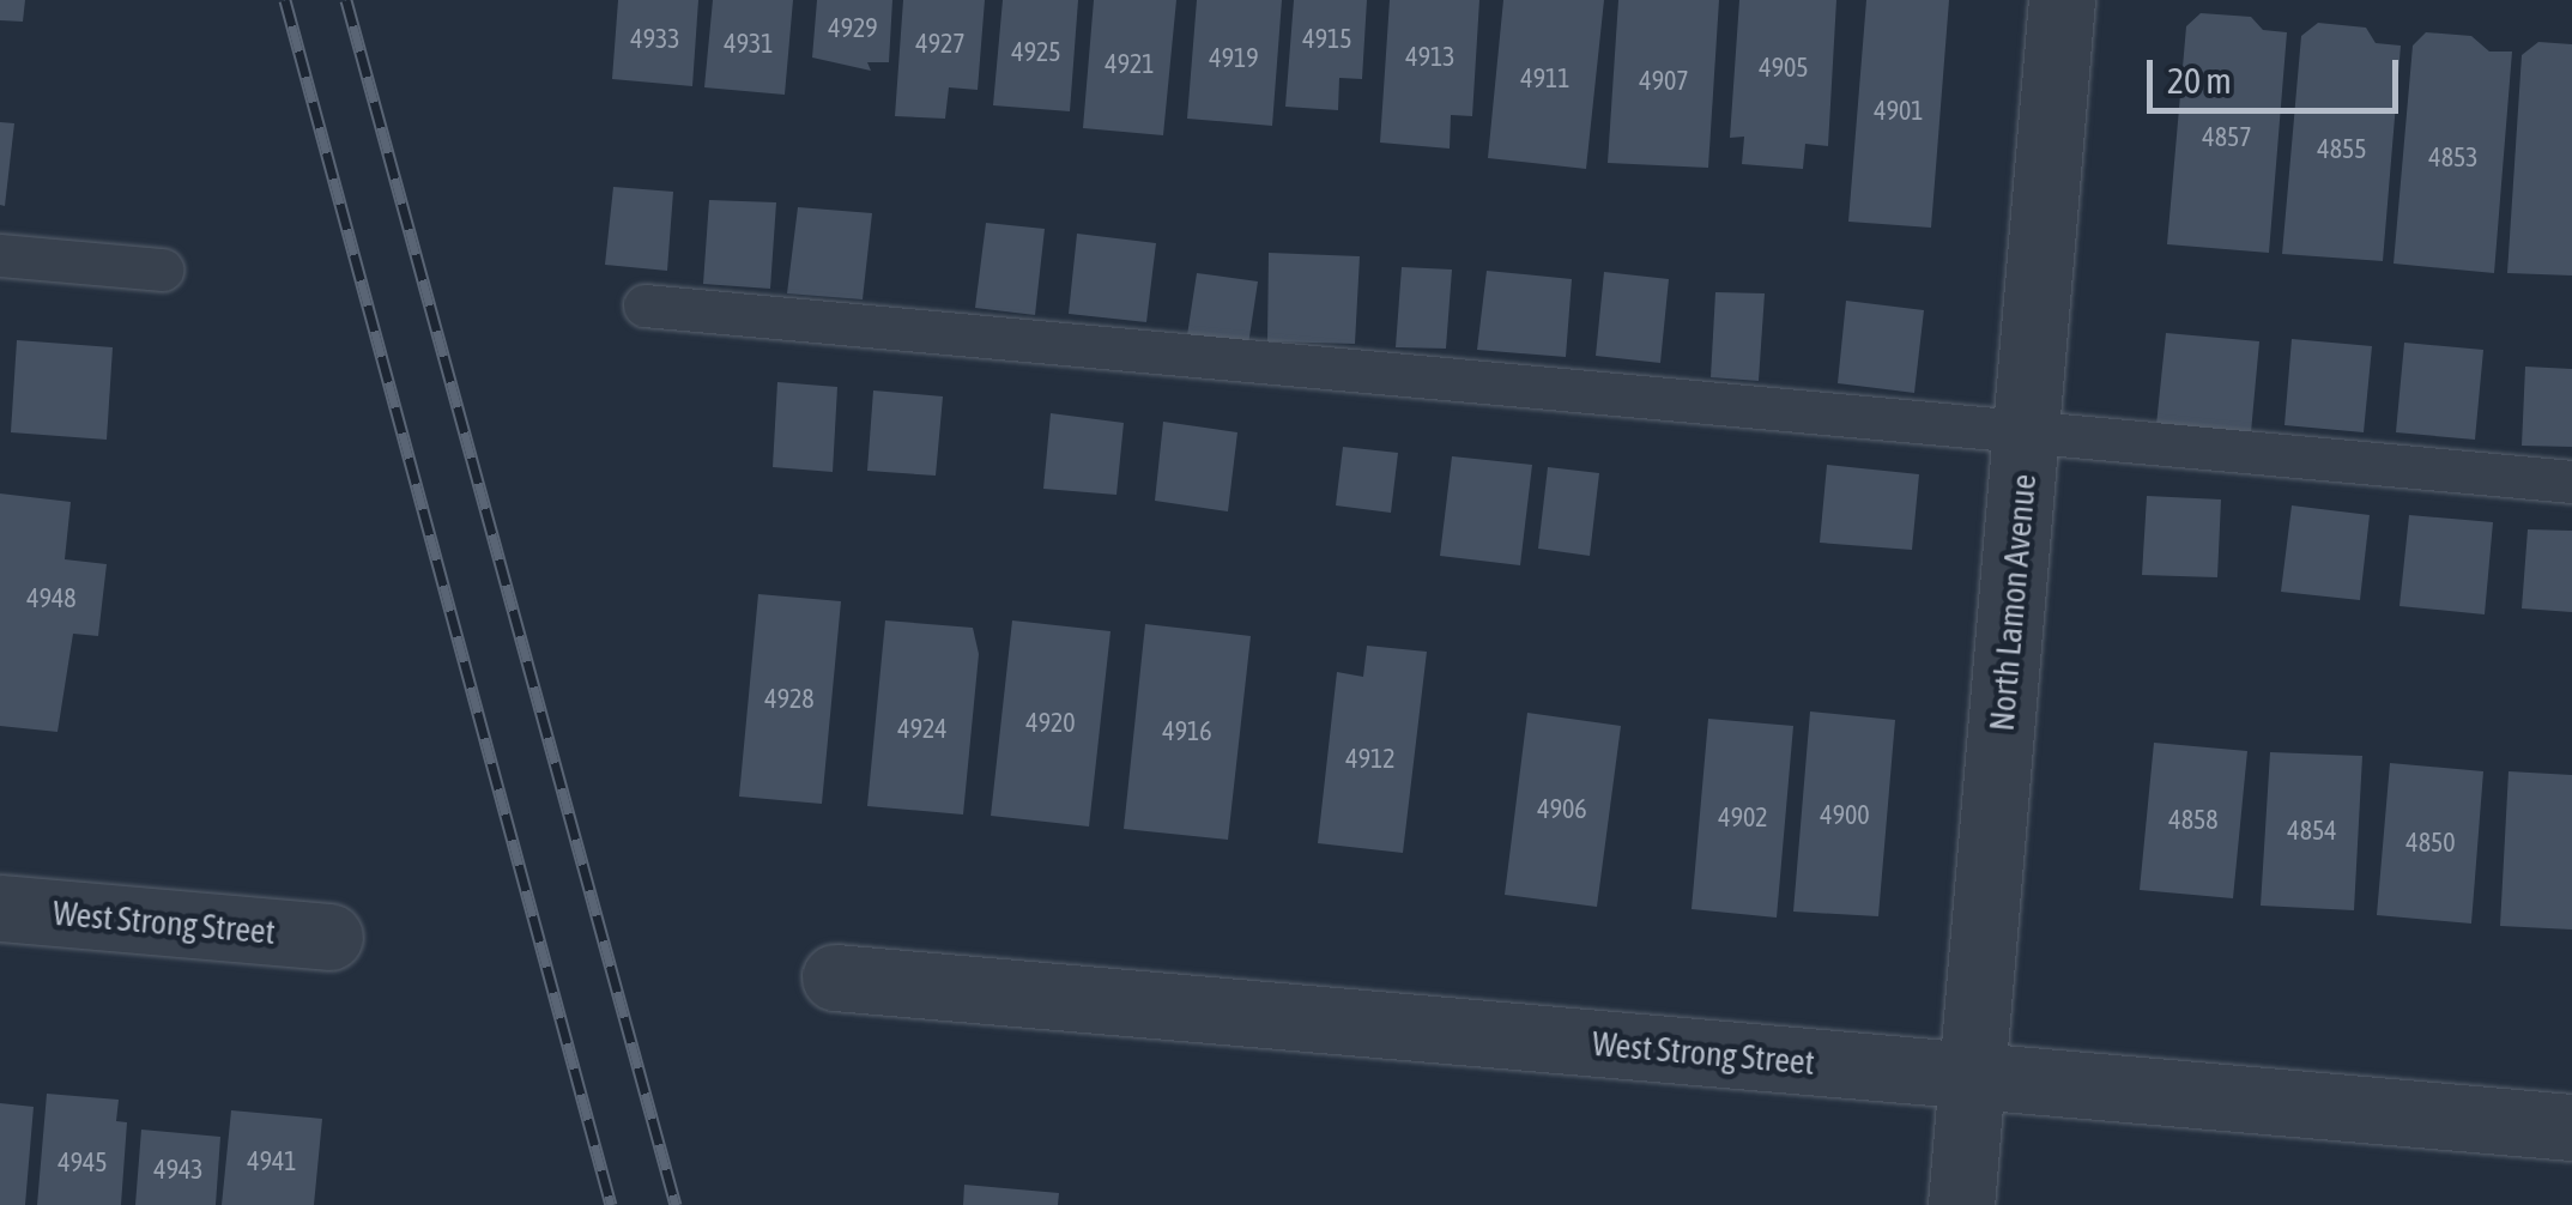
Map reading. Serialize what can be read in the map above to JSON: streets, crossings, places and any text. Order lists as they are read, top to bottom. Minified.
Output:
{"streets":{"street":["North Lamon Avenue","West Strong Street"]},"crossings":[["North Lamon Avenue","West Strong Street"]],"house_numbers":["4929","4933","4915","4931","4927","4925","4913","4919","4921","4905","4911","4907","4901","4857","4855","4853","4948","4928","4920","4924","4916","4912","4906","4900","4902","4858","4854","4850","4941","4945","4943"],"scale_bar":"20 m"}
